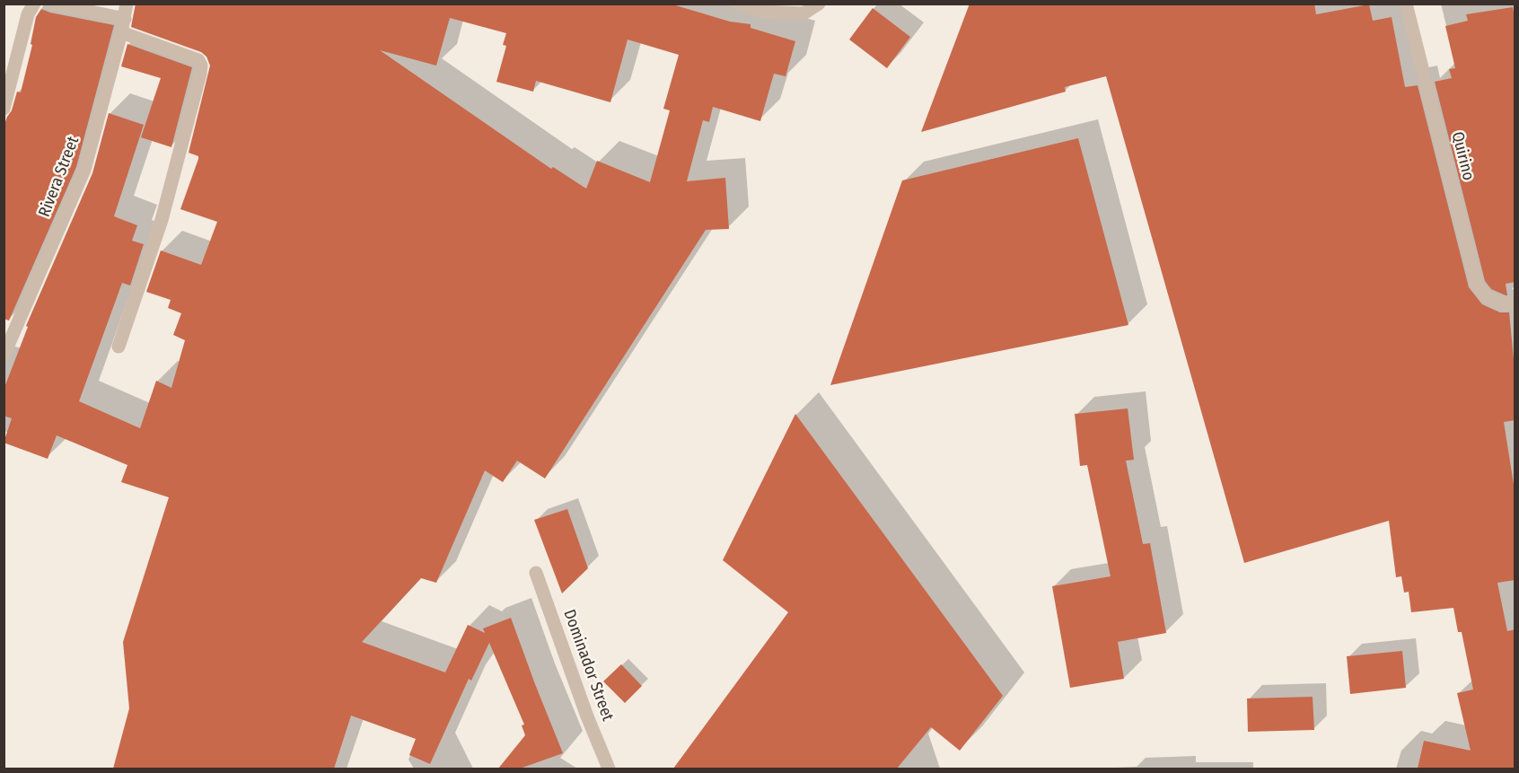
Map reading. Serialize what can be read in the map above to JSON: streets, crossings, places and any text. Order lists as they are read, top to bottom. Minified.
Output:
{"streets":{"street":["Quirino","Rivera Street","Dominador Street"]}}
